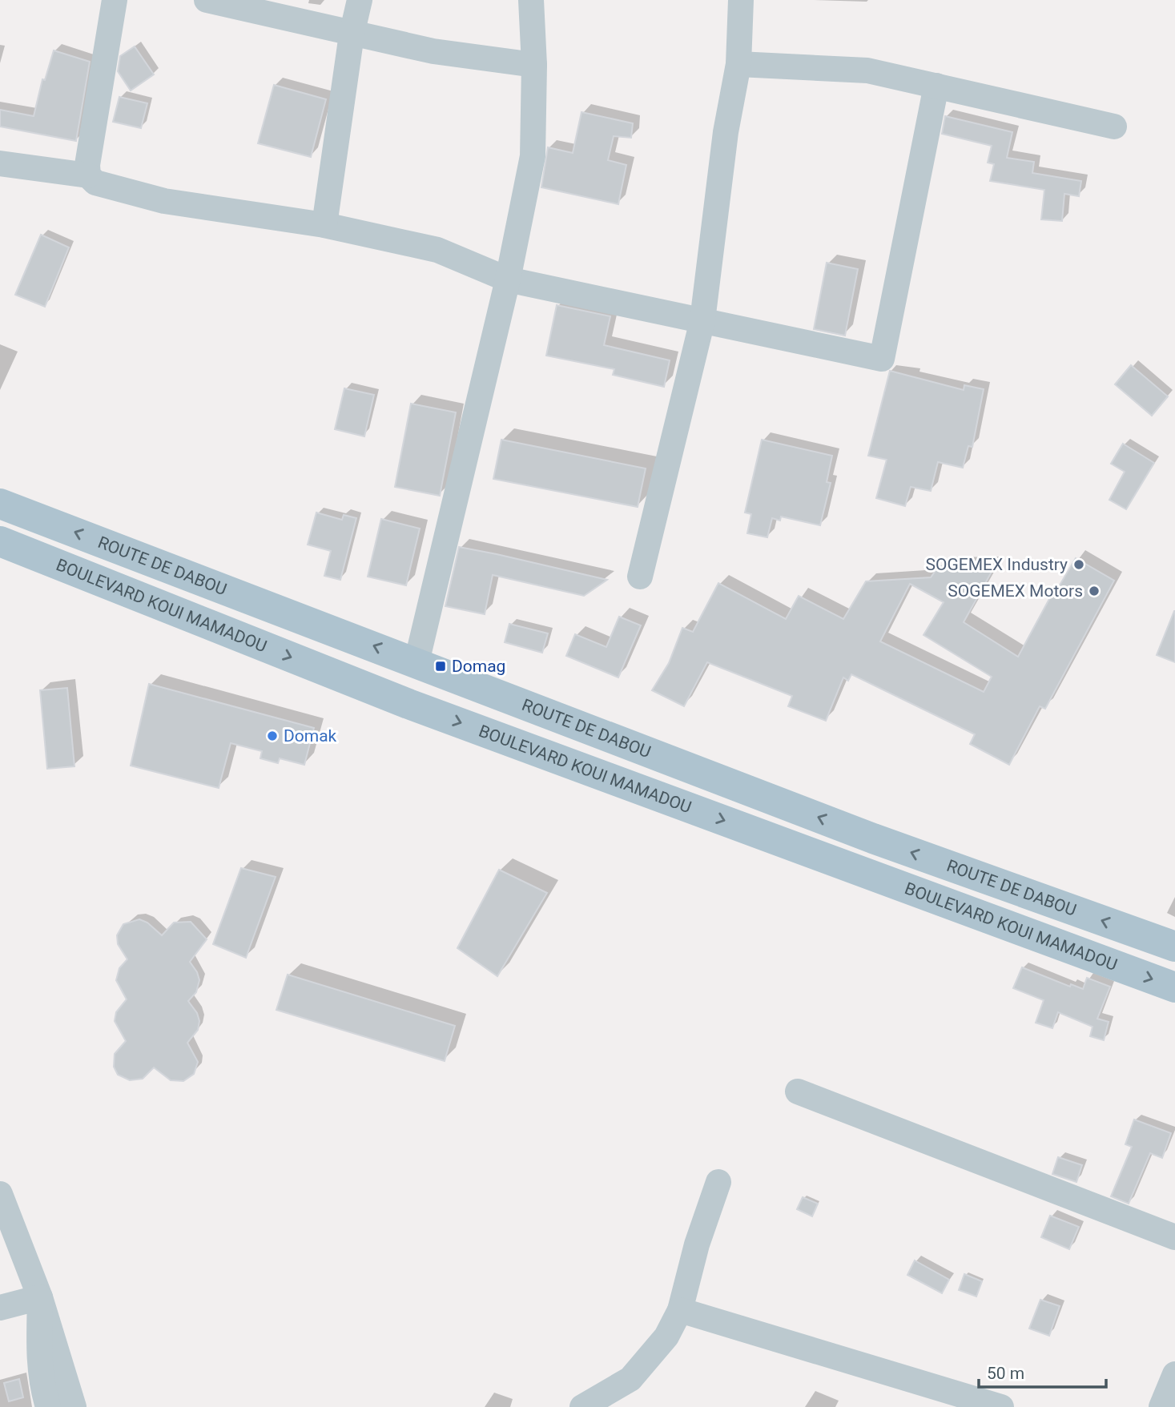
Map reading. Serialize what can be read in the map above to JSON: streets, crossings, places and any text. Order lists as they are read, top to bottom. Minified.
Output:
{"streets":{"main road":["ROUTE DE DABOU","BOULEVARD KOUI MAMADOU"]},"one_way":["ROUTE DE DABOU","BOULEVARD KOUI MAMADOU"],"places":{"other":["SOGEMEX Industry","SOGEMEX Motors","Domak"],"transit":["Domag"]},"scale_bar":"50 m"}
